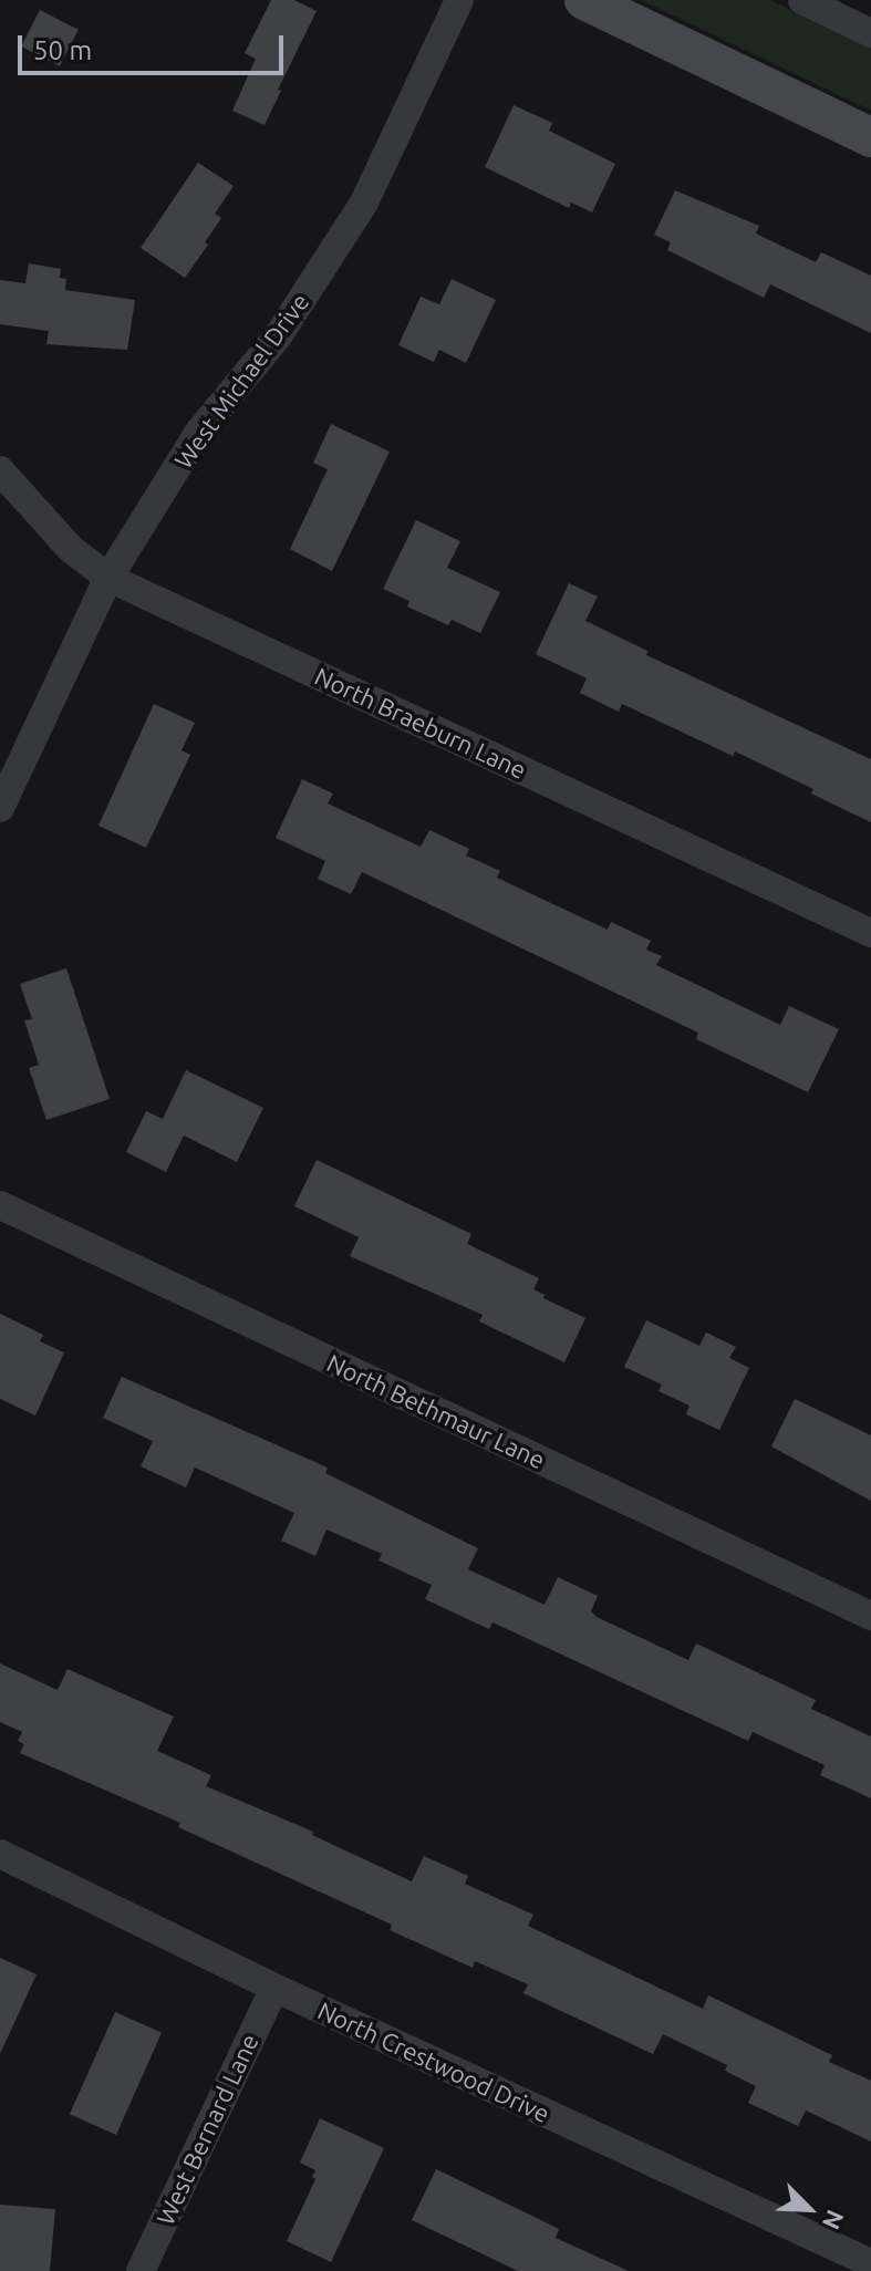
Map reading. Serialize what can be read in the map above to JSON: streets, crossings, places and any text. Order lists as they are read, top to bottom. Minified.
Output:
{"streets":{"street":["West Michael Drive","North Braeburn Lane","North Bethmaur Lane","North Crestwood Drive","West Bernard Lane"]},"crossings":[["West Michael Drive","North Braeburn Lane"],["North Crestwood Drive","West Bernard Lane"]],"scale_bar":"50 m","north":"bottom right"}
